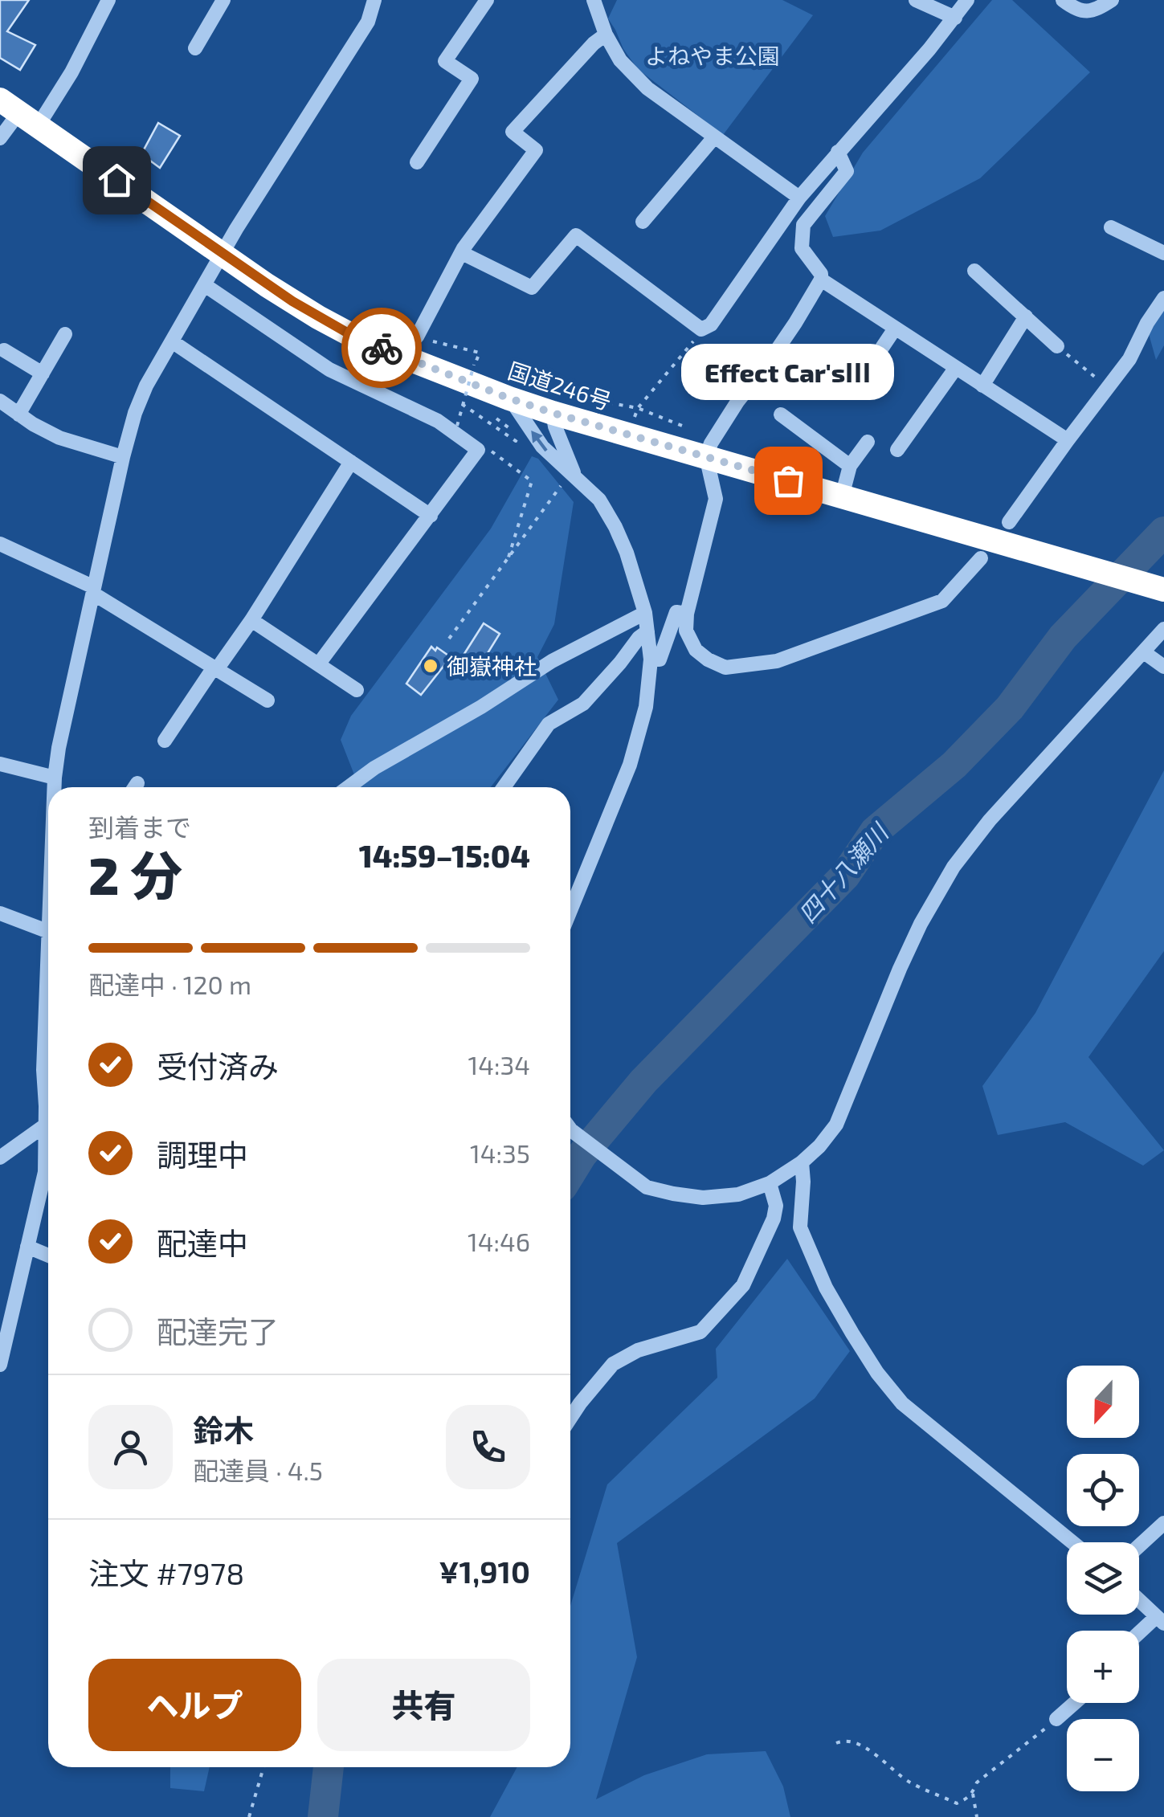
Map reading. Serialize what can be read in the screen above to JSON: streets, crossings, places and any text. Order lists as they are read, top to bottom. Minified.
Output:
{"streets":{"highway":["国道246号"]},"water":["四十八瀬川"],"parks":["よねやま公園"],"places":["Effect Car'sⅢ","御嶽神社"],"north":"bottom","page":{"bubble":"Effect Car'sⅢ","heading":["2 分","到着まで","14:59–15:04"],"panel":["鈴木","配達員 · 4.5","注文 #7978","¥1,910"],"bar":"配達中 · 120 m","list":[["受付済み","14:34"],["調理中","14:35"],["配達中","14:46"],"配達完了"],"map_buttons":["+","−"],"buttons":["ヘルプ","共有"]}}
